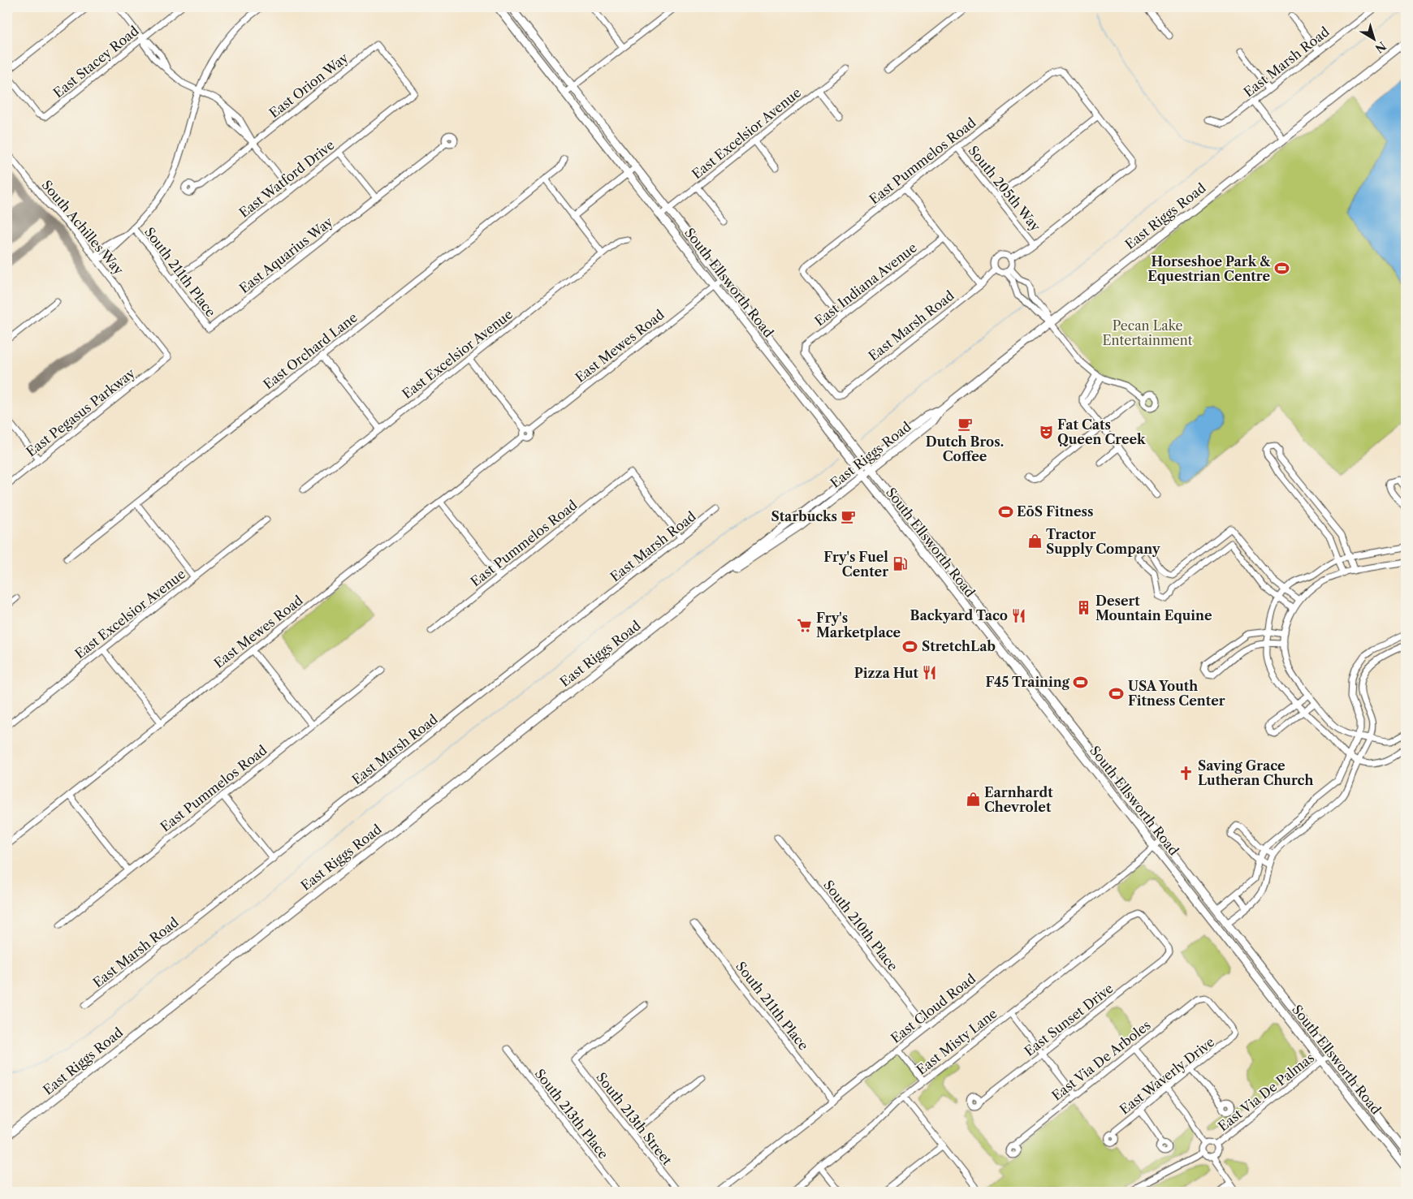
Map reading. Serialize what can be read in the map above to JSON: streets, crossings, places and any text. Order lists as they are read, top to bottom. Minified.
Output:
{"streets":{"main road":["East Riggs Road","South Ellsworth Road"],"street":["East Stacey Road","East Marsh Road","East Orion Way","East Excelsior Avenue","East Pummelos Road","East Watford Drive","South 205th Way","South Achilles Way","East Aquarius Way","South 211th Place","East Indiana Avenue","East Mewes Road","East Orchard Lane","East Pegasus Parkway","South 210th Place","East Cloud Road","East Sunset Drive","East Misty Lane","East Via De Arboles","East Waverly Drive","East Via De Palmas","South 213th Place","South 213th Street"]},"crossings":[["East Marsh Road","East Pummelos Road"],["East Marsh Road","South 205th Way"],["East Marsh Road","East Indiana Avenue"],["East Orion Way","East Watford Drive"],["East Excelsior Avenue","South Ellsworth Road"],["East Pummelos Road","South 205th Way"],["East Pummelos Road","East Indiana Avenue"],["East Watford Drive","South 211th Place"],["East Riggs Road","South Ellsworth Road"],["South Achilles Way","East Pegasus Parkway"],["East Aquarius Way","South 211th Place"],["South 211th Place","East Cloud Road"],["South Ellsworth Road","East Mewes Road"],["South Ellsworth Road","East Cloud Road"],["South Ellsworth Road","East Via De Palmas"],["South 210th Place","East Cloud Road"],["East Sunset Drive","East Misty Lane"],["East Via De Arboles","East Waverly Drive"]],"parks":["Pecan Lake Entertainment"],"places":{"sports":["Horseshoe Park & Equestrian Centre","EōS Fitness","StretchLab","F45 Training","USA Youth Fitness Center"],"cafe":["Dutch Bros. Coffee","Starbucks"],"theatre":["Fat Cats Queen Creek"],"shop":["Tractor Supply Company","Earnhardt Chevrolet"],"fuel station":["Fry's Fuel Center"],"building":["Desert Mountain Equine"],"restaurant":["Backyard Taco","Pizza Hut"],"supermarket":["Fry's Marketplace"],"church":["Saving Grace Lutheran Church"]},"north":"bottom right"}
